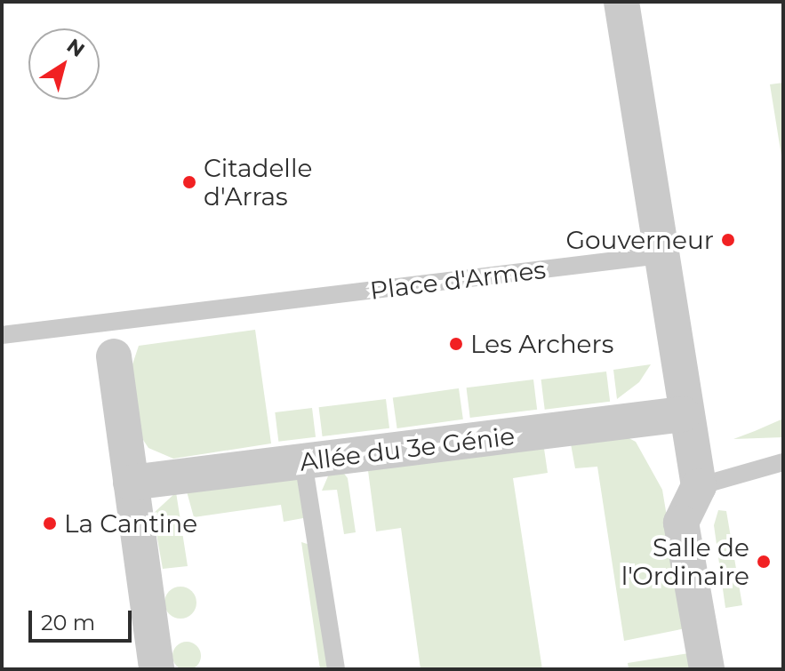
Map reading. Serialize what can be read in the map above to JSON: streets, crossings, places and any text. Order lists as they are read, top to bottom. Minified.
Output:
{"streets":{"street":["Allée du 3e Génie"],"lane":["Place d'Armes"]},"places":["Citadelle d'Arras","Gouverneur","Les Archers","La Cantine","Salle de l'Ordinaire"],"scale_bar":"20 m","north":"top right"}
